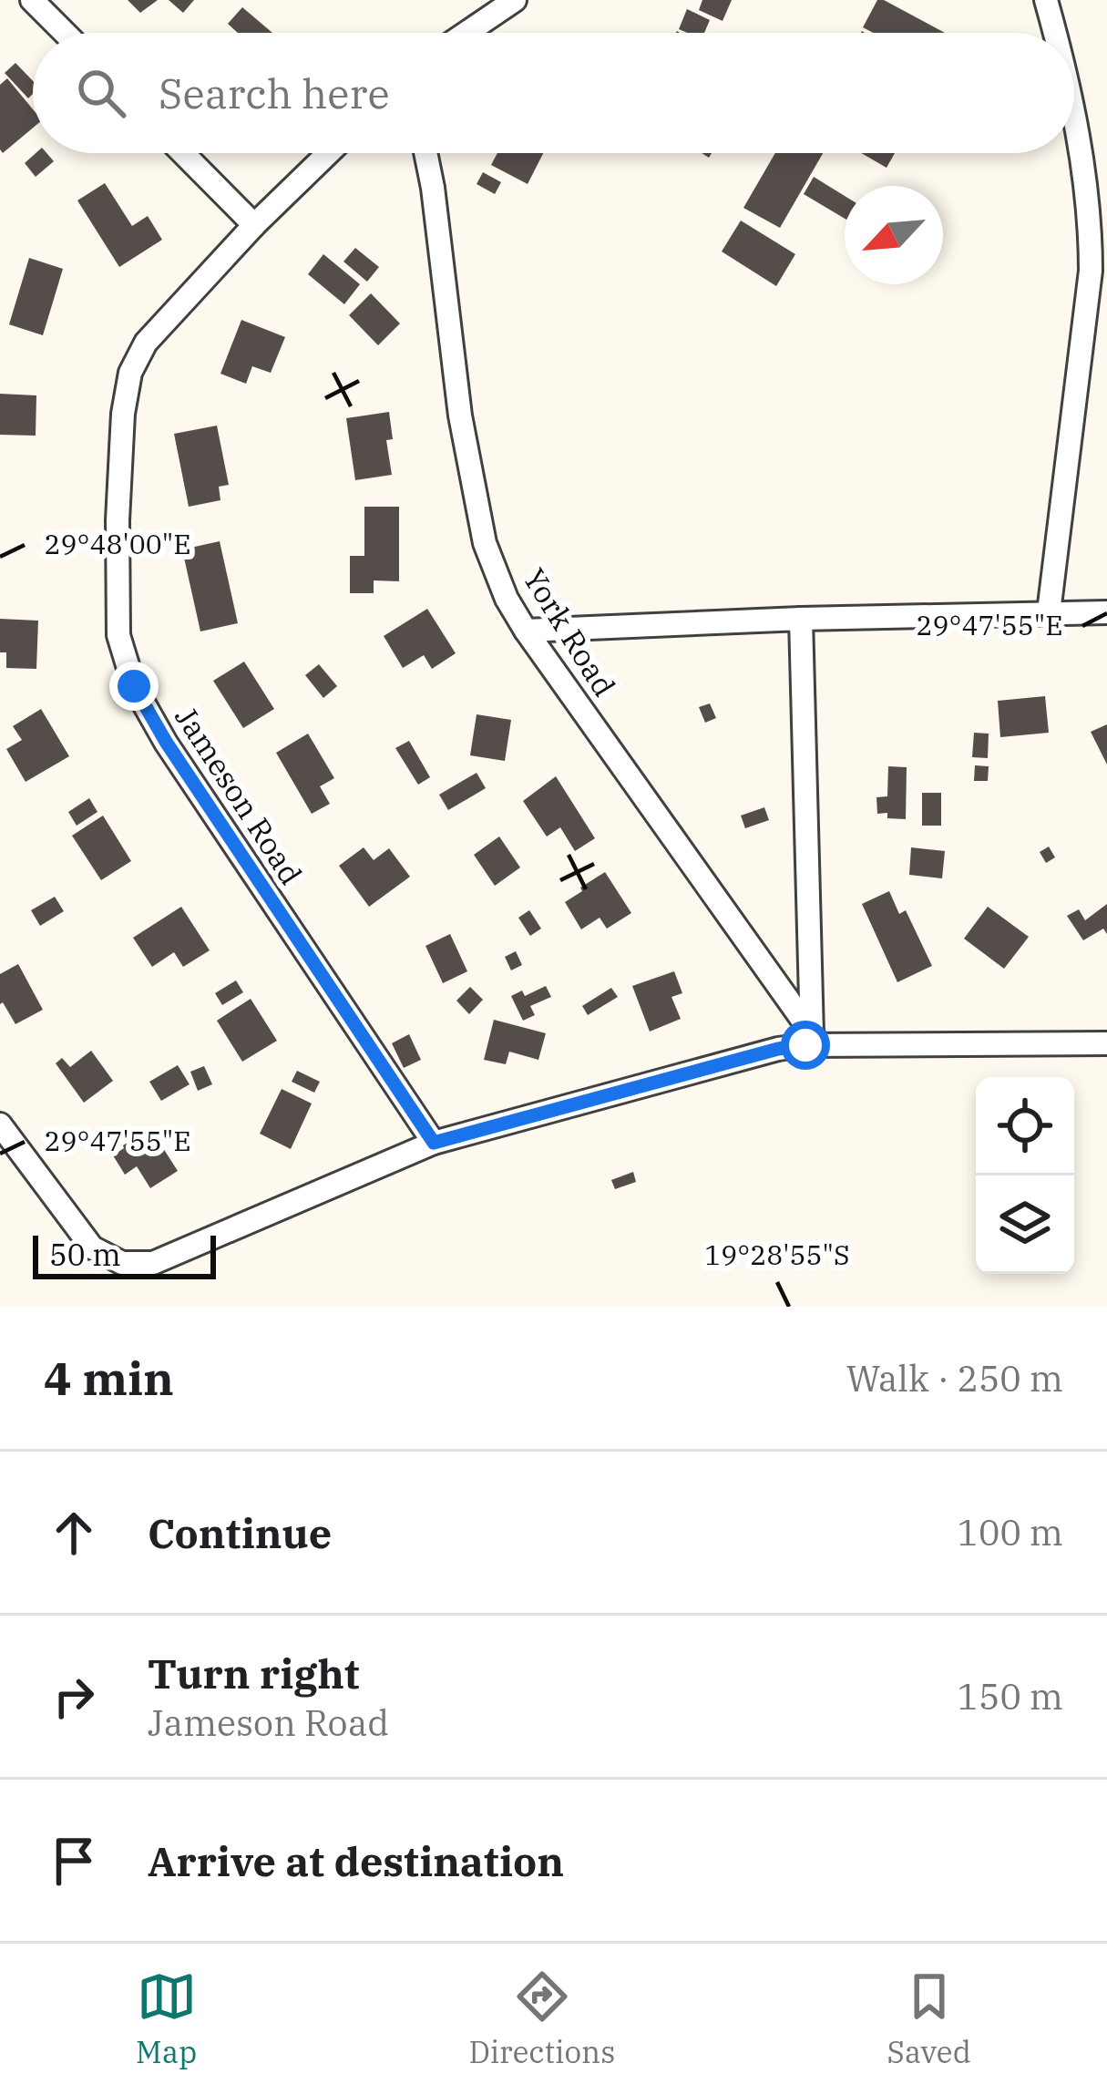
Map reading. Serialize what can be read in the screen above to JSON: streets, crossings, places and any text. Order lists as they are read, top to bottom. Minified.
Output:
{"streets":{"street":["York Road","Jameson Road"]},"scale_bar":"50 m","north":"bottom left","page":{"search":"Search here","scale":"50 m","heading":["4 min","Walk · 250 m"],"list":[["Continue","100 m"],["Turn right","Jameson Road","150 m"],"Arrive at destination"],"nav":["Map","Directions","Saved"]},"coordinates":["29°48'00\"E","29°47'55\"E","19°28'55\"S"]}
